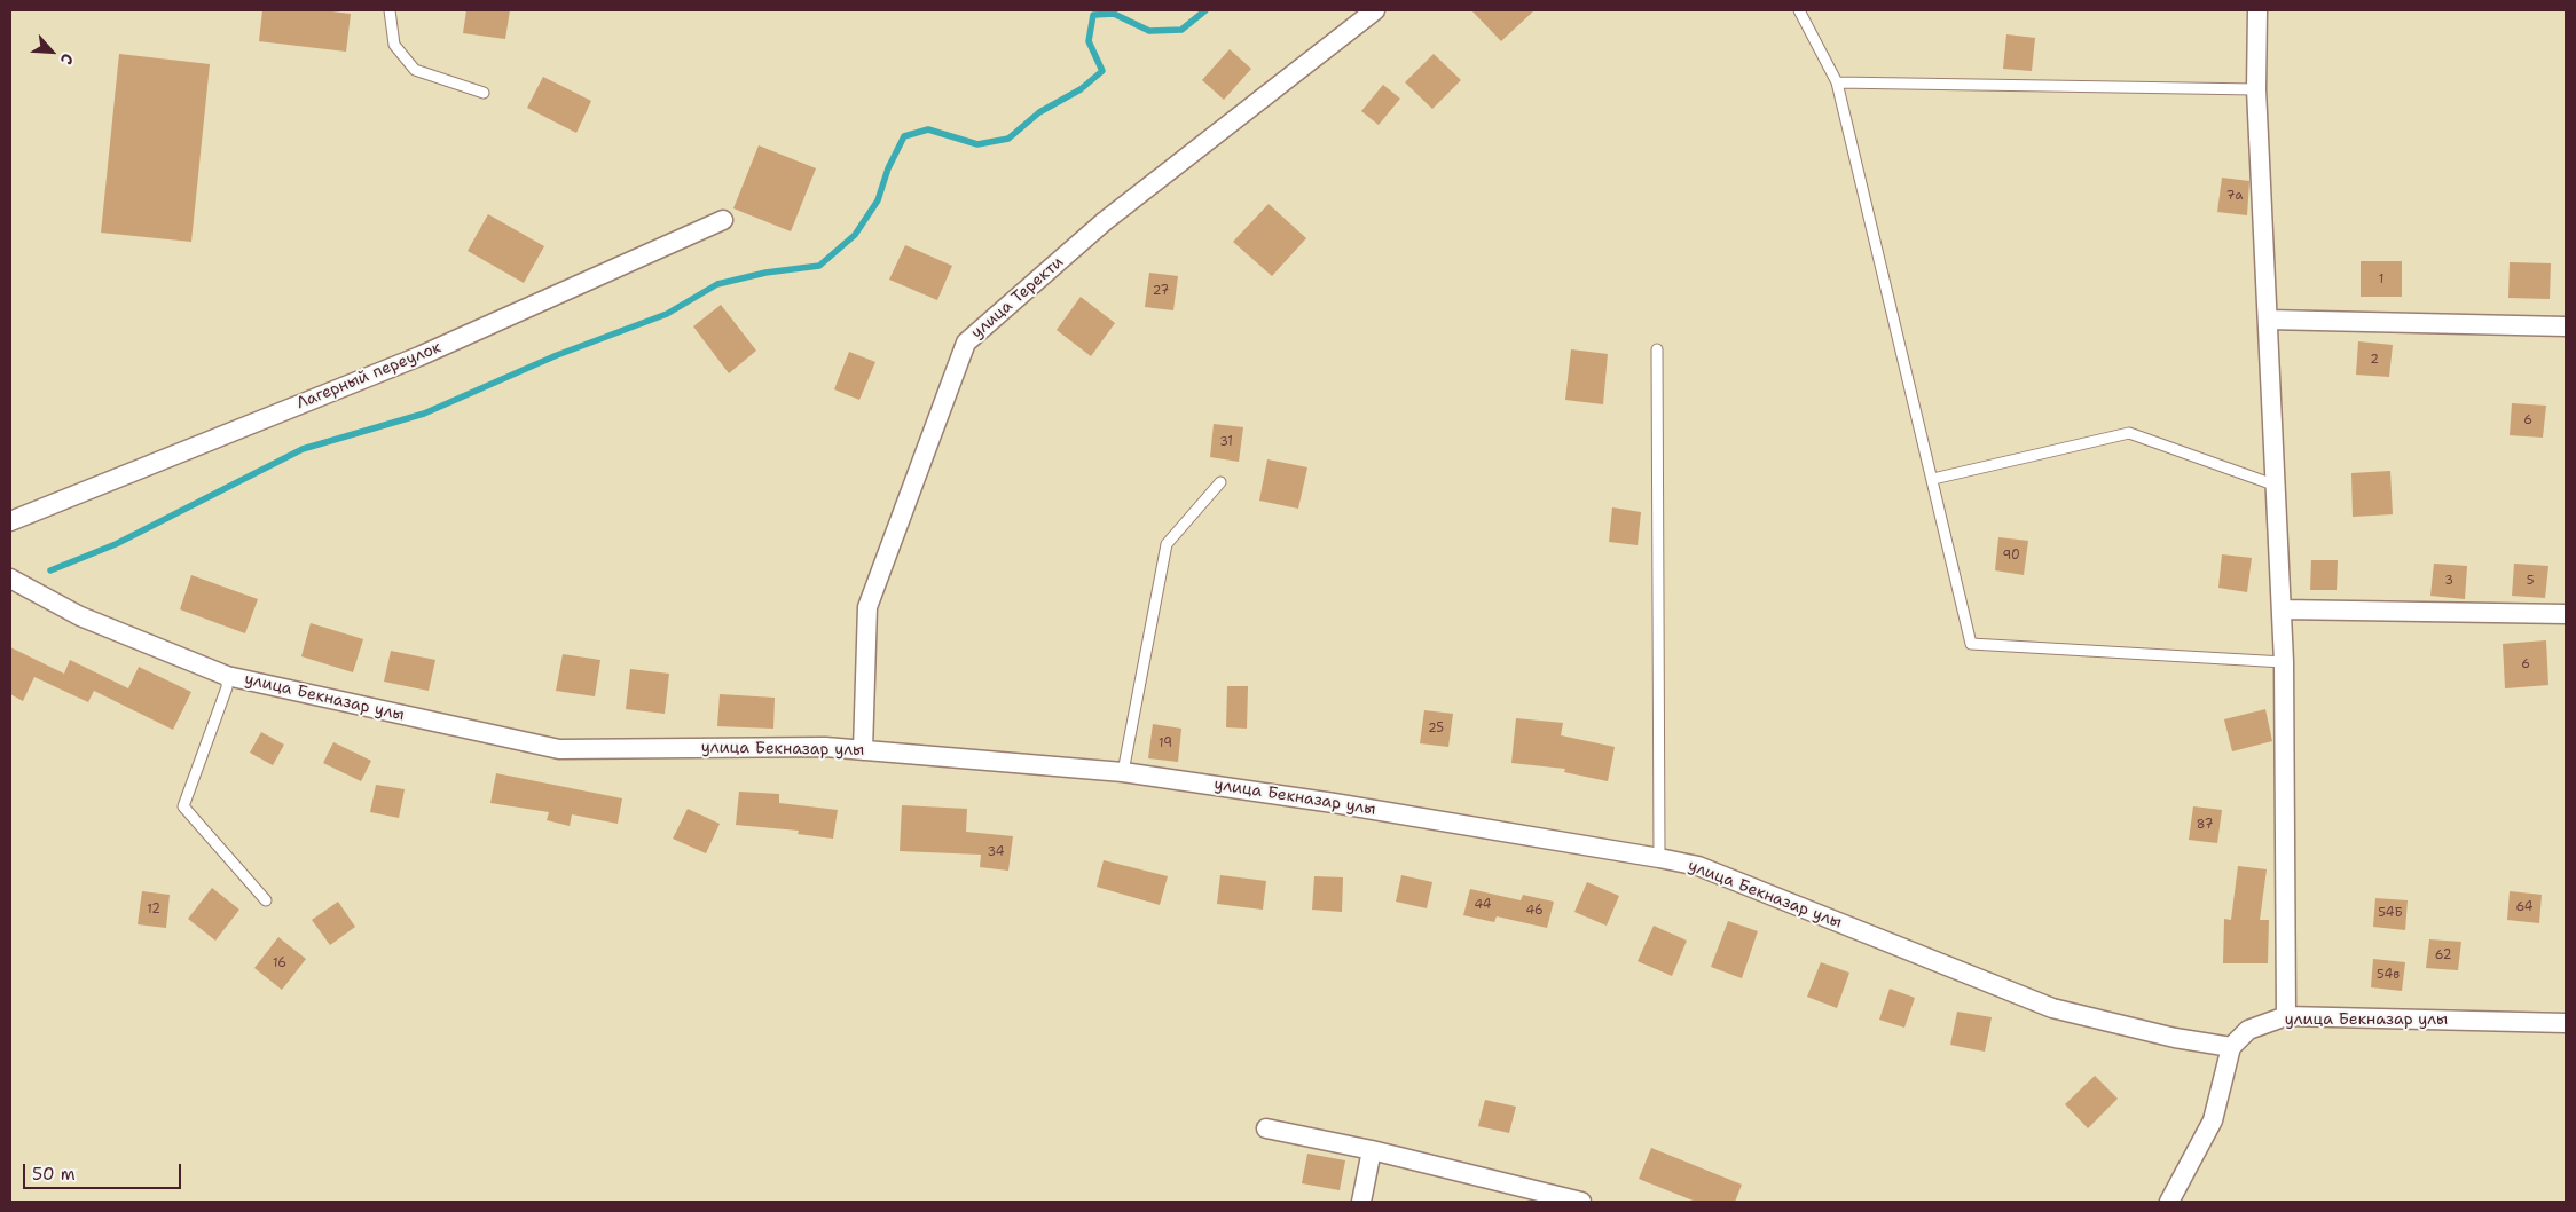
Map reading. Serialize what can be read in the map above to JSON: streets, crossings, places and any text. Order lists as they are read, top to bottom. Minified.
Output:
{"streets":{"street":["улица Теректи","Лагерный переулок","улица Бекназар улы"]},"crossings":[["улица Теректи","улица Бекназар улы"]],"house_numbers":["7а","1","27","2","6","31","90","3","5","6","25","19","87","34","44","64","12","46","54Б","62","16","54в"],"scale_bar":"50 m","north":"bottom right"}
